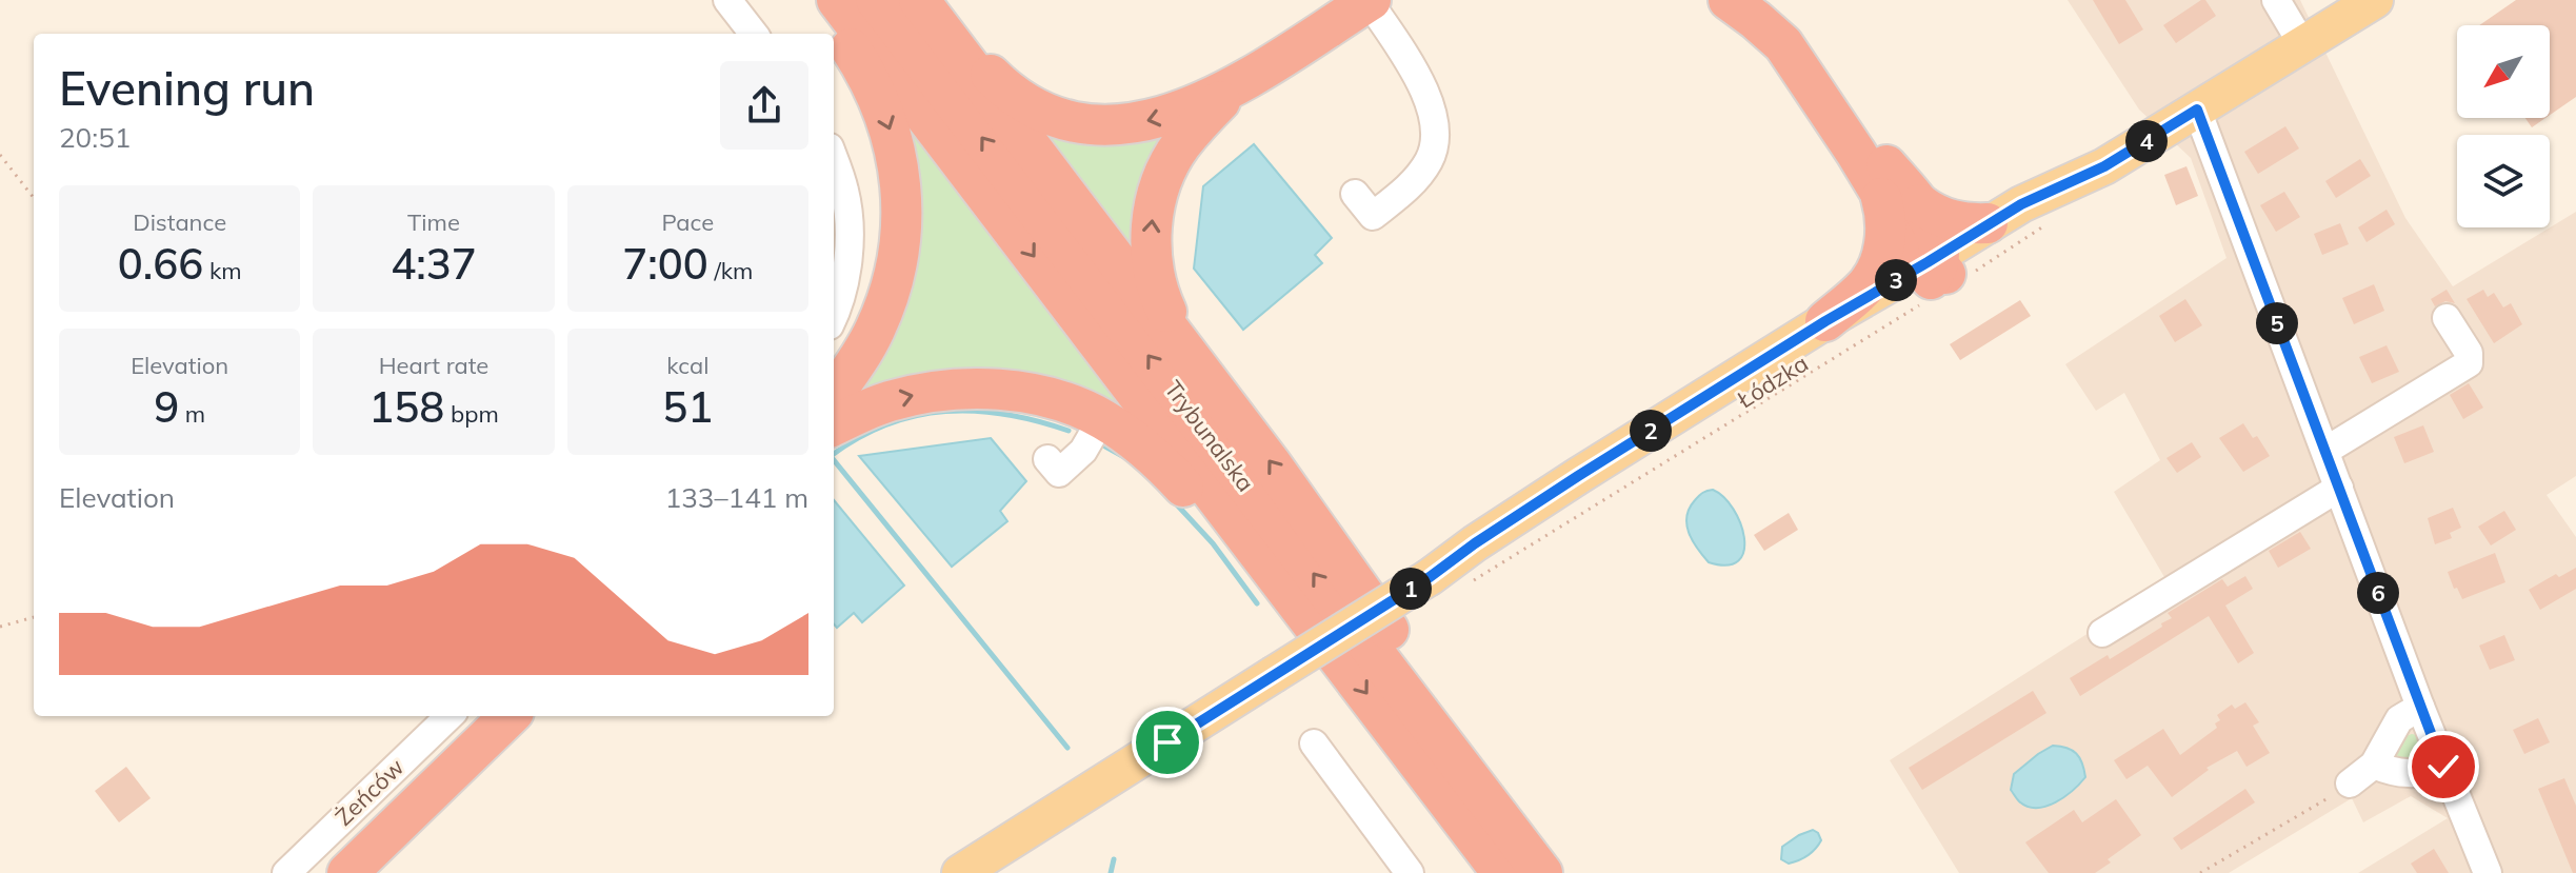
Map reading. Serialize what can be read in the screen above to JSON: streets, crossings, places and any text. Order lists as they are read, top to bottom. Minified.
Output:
{"streets":{"highway":["Trybunalska"],"main road":["Łódzka"],"street":["Żeńców"]},"north":"bottom left","page":{"heading":["Evening run","20:51"],"pins":["4","3","5","2","1","6"],"stats":[["Distance","0.66 km"],["Time","4:37"],["Pace","7:00 /km"],["Elevation","9 m"],["Heart rate","158 bpm"],["kcal","51"]],"chart":["Elevation","133–141 m"]}}
